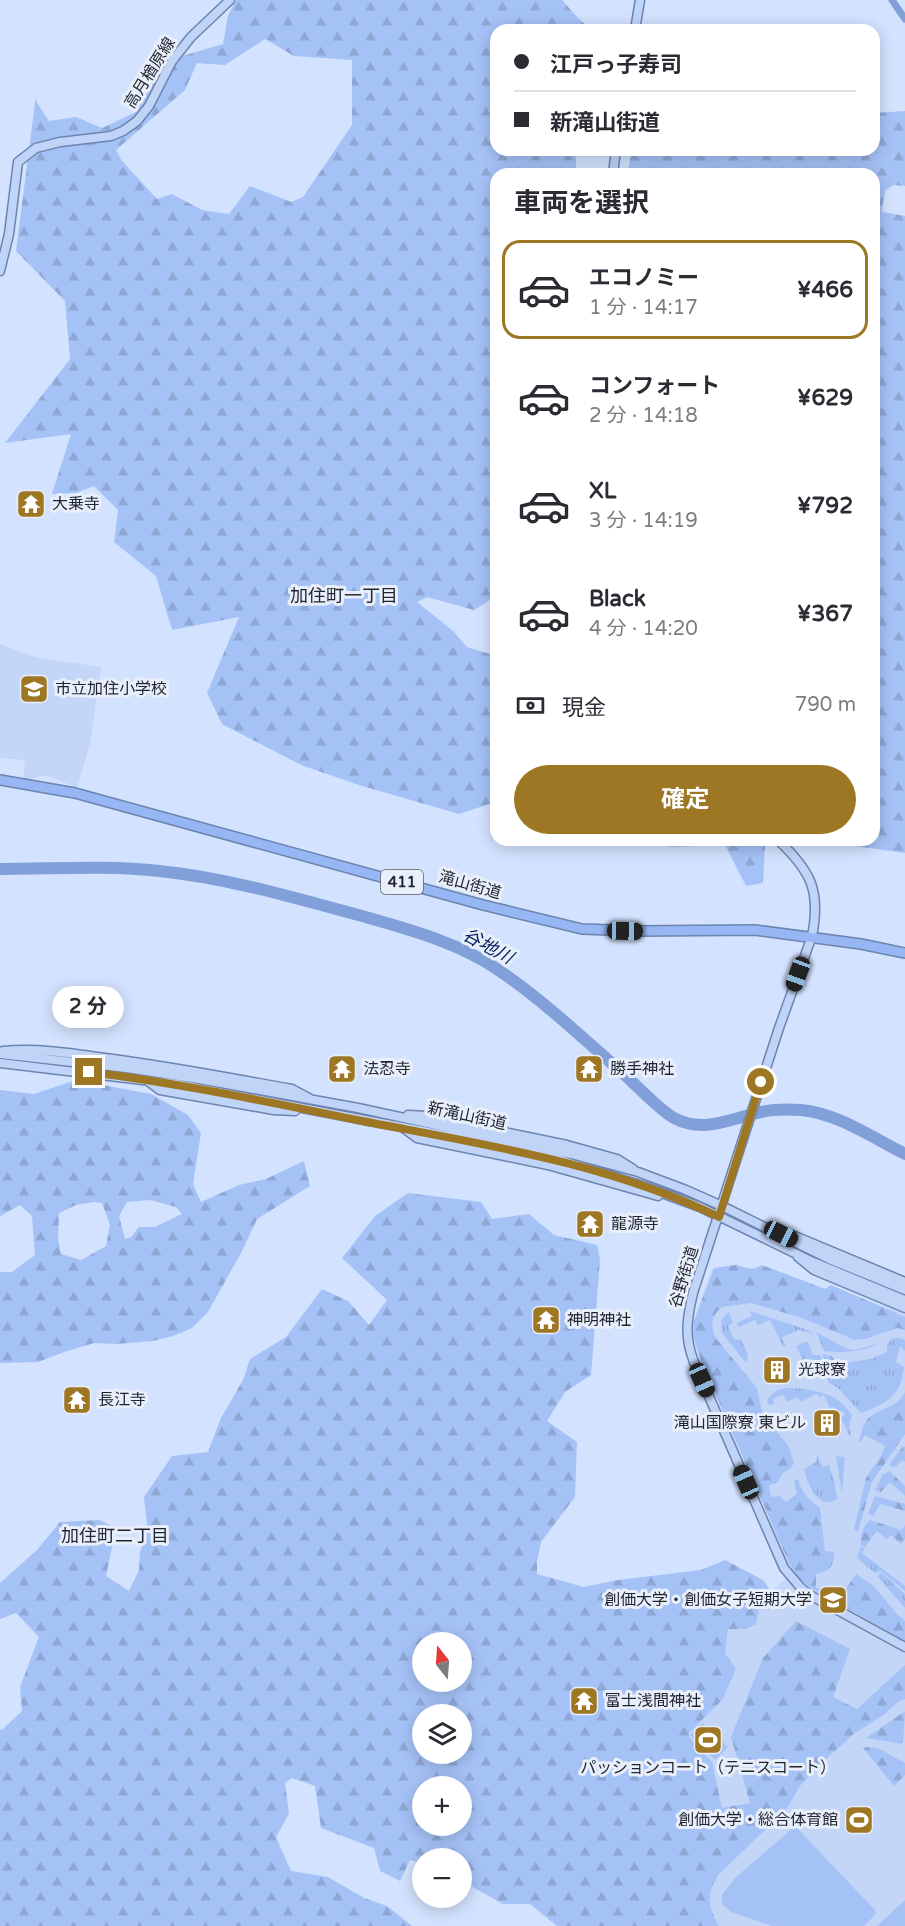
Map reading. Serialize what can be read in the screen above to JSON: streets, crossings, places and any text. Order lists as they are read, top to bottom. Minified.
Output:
{"streets":{"highway":["411","滝山街道"],"main road":["高月楢原線","新滝山街道","谷野街道"]},"crossings":[["滝山街道","谷野街道"],["新滝山街道","谷野街道"]],"districts":["加住町一丁目","加住町二丁目"],"water":["谷地川"],"places":{"temple":["大乗寺","法忍寺","勝手神社","龍源寺","神明神社","長江寺","富士浅間神社"],"school or university":["市立加住小学校","創価大学・創価女子短期大学"],"building":["光球寮","滝山国際寮 東ビル"],"sports":["パッションコート（テニスコート）","創価大学・総合体育館"]},"north":"top","page":{"banner":["江戸っ子寿司","新滝山街道"],"heading":"車両を選択","list":[{"name":"エコノミー","note":"1 分 · 14:17","value":"¥466"},{"name":"コンフォート","note":"2 分 · 14:18","value":"¥629"},{"name":"XL","note":"3 分 · 14:19","value":"¥792"},{"name":"Black","note":"4 分 · 14:20","value":"¥367"}],"pay":["現金","790 m"],"buttons":"確定","bubble":"2 分","map_buttons":["+","−"]}}
